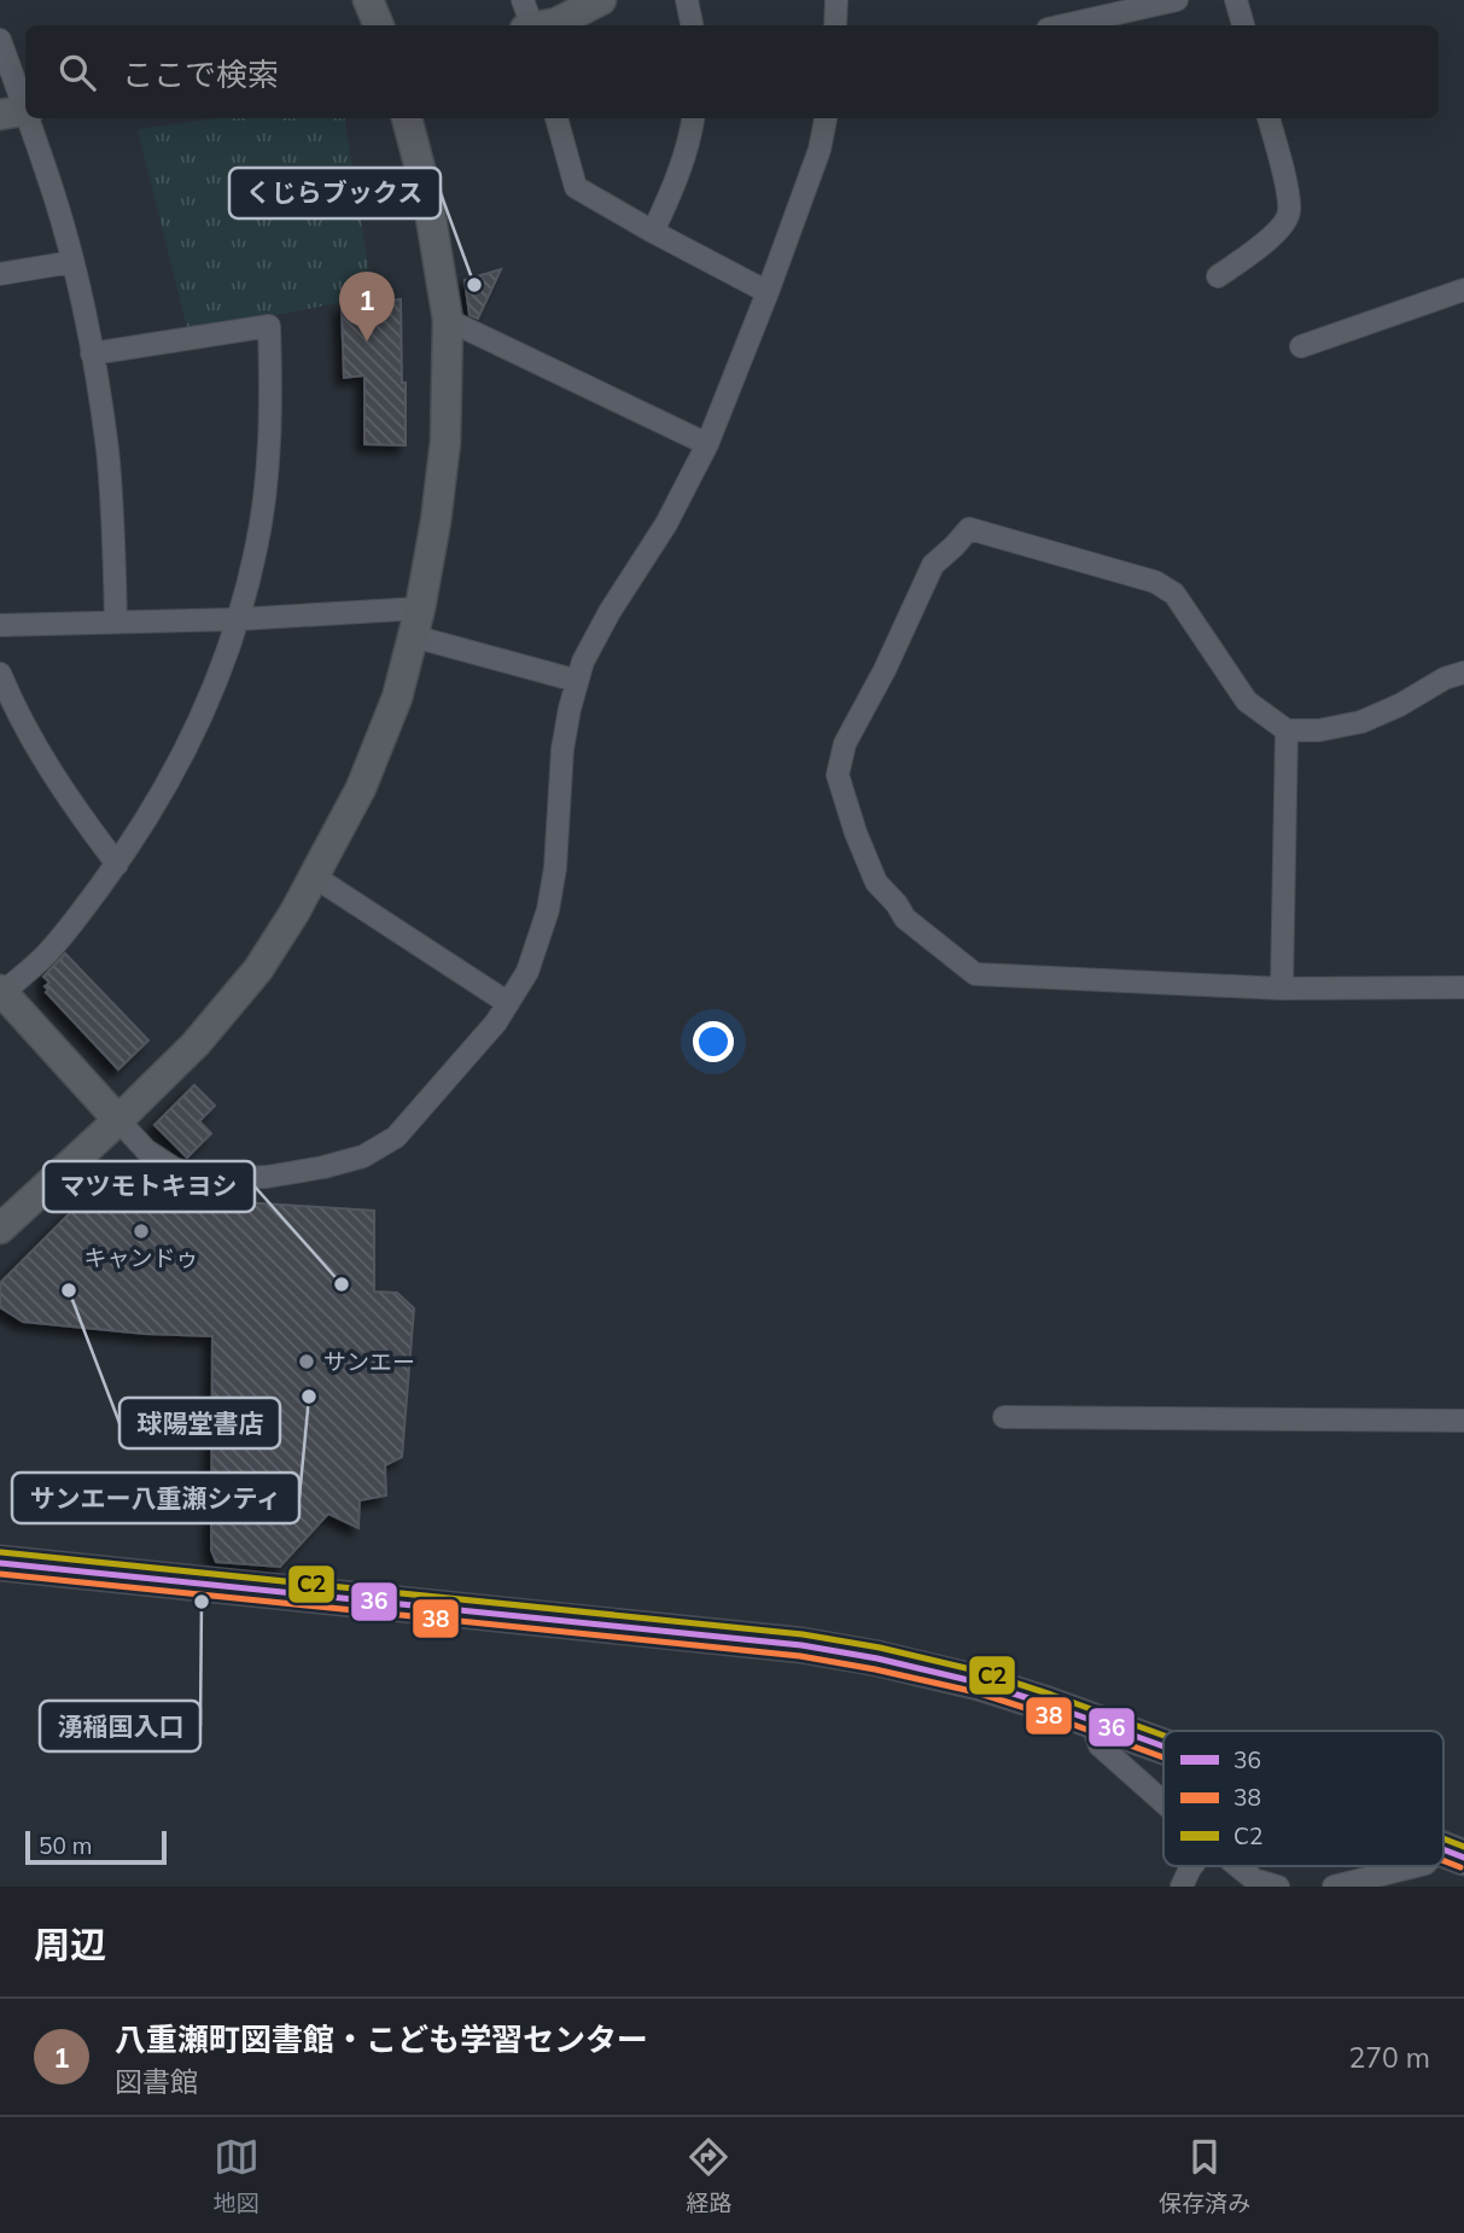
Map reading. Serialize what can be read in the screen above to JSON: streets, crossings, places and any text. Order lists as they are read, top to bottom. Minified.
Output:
{"places":["くじらブックス","キャンドゥ","マツモトキヨシ","球陽堂書店","サンエー","サンエー八重瀬シティ","湧稲国入口"],"lines":["transit line C2","transit line 36","transit line 38"],"legend":["36","38","C2"],"scale_bar":"50 m","page":{"search":"ここで検索","pins":"1","scale":"50 m","heading":"周辺","list":[{"mark":"1","name":"八重瀬町図書館・こども学習センター","note":"図書館","value":"270 m"}],"nav":["地図","経路","保存済み"]}}
